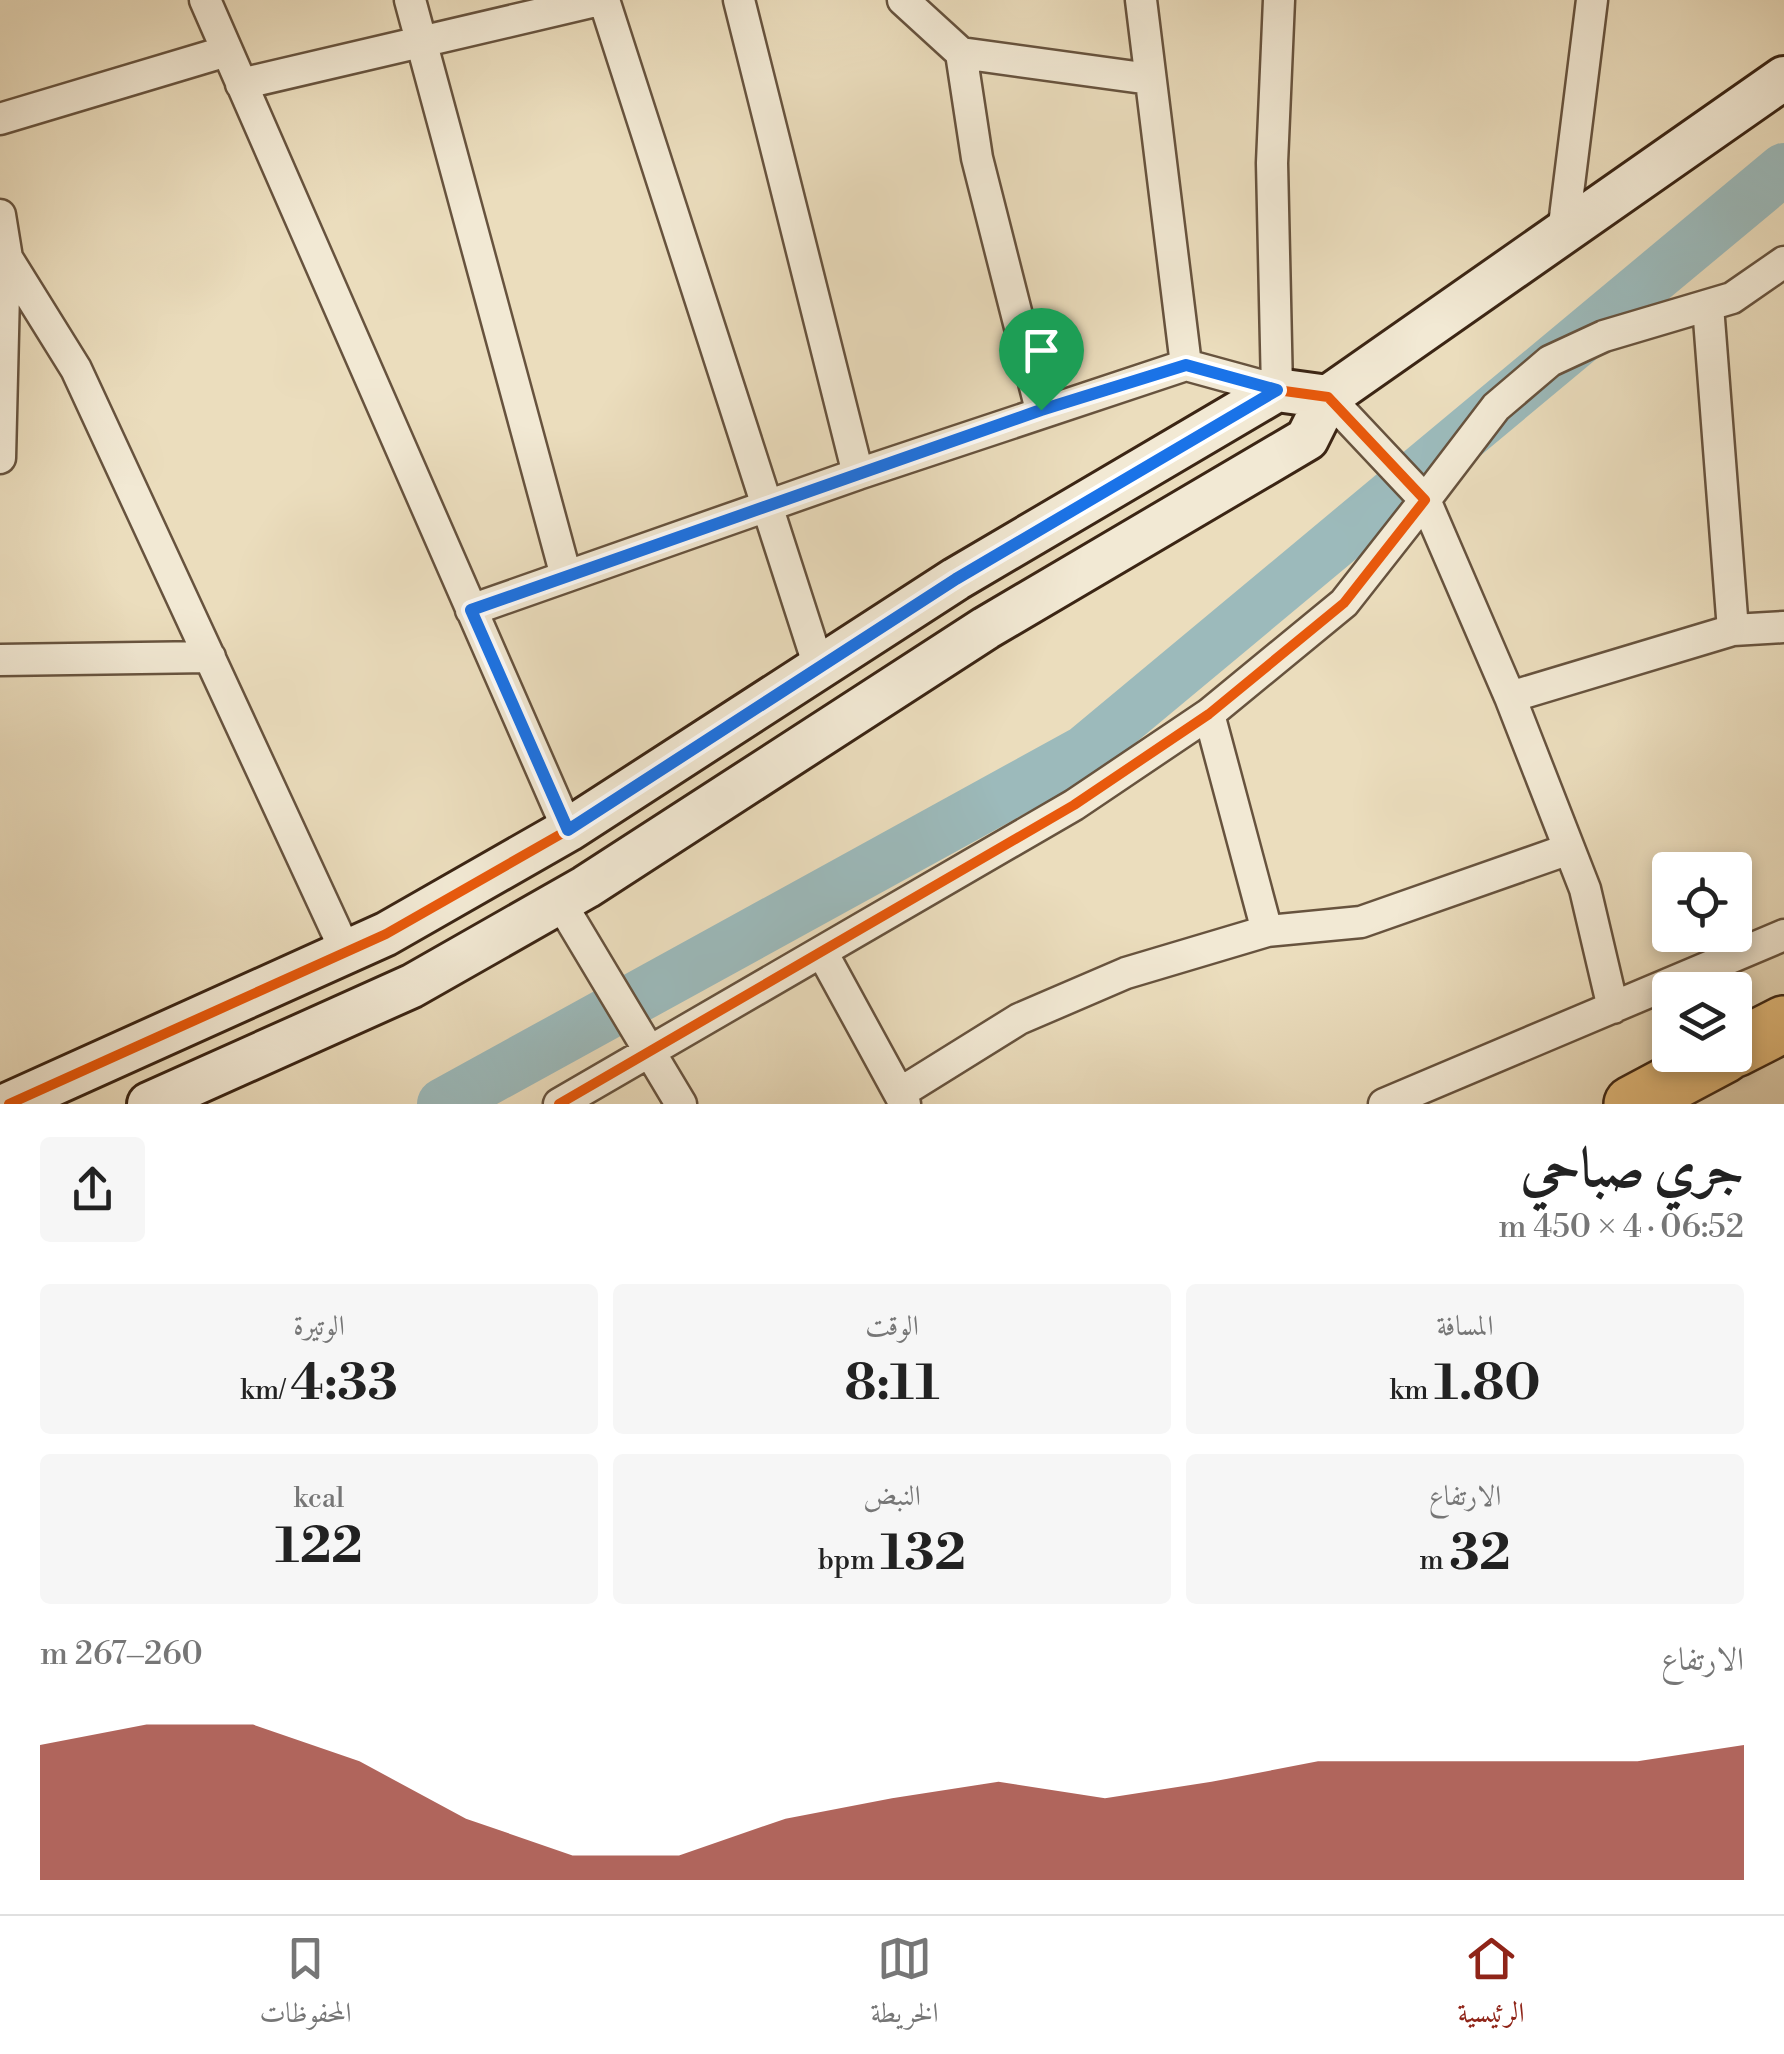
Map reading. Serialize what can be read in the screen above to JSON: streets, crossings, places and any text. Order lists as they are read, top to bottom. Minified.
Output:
{"page":{"heading":["جري صباحي","06:52 · 4 × 450 m"],"stats":[["المسافة","1.80 km"],["الوقت","8:11"],["الوتيرة","4:33 /km"],["الارتفاع","32 m"],["النبض","132 bpm"],["kcal","122"]],"chart":["الارتفاع","260–267 m"],"tabs":["الرئيسية","الخريطة","المحفوظات"]}}
